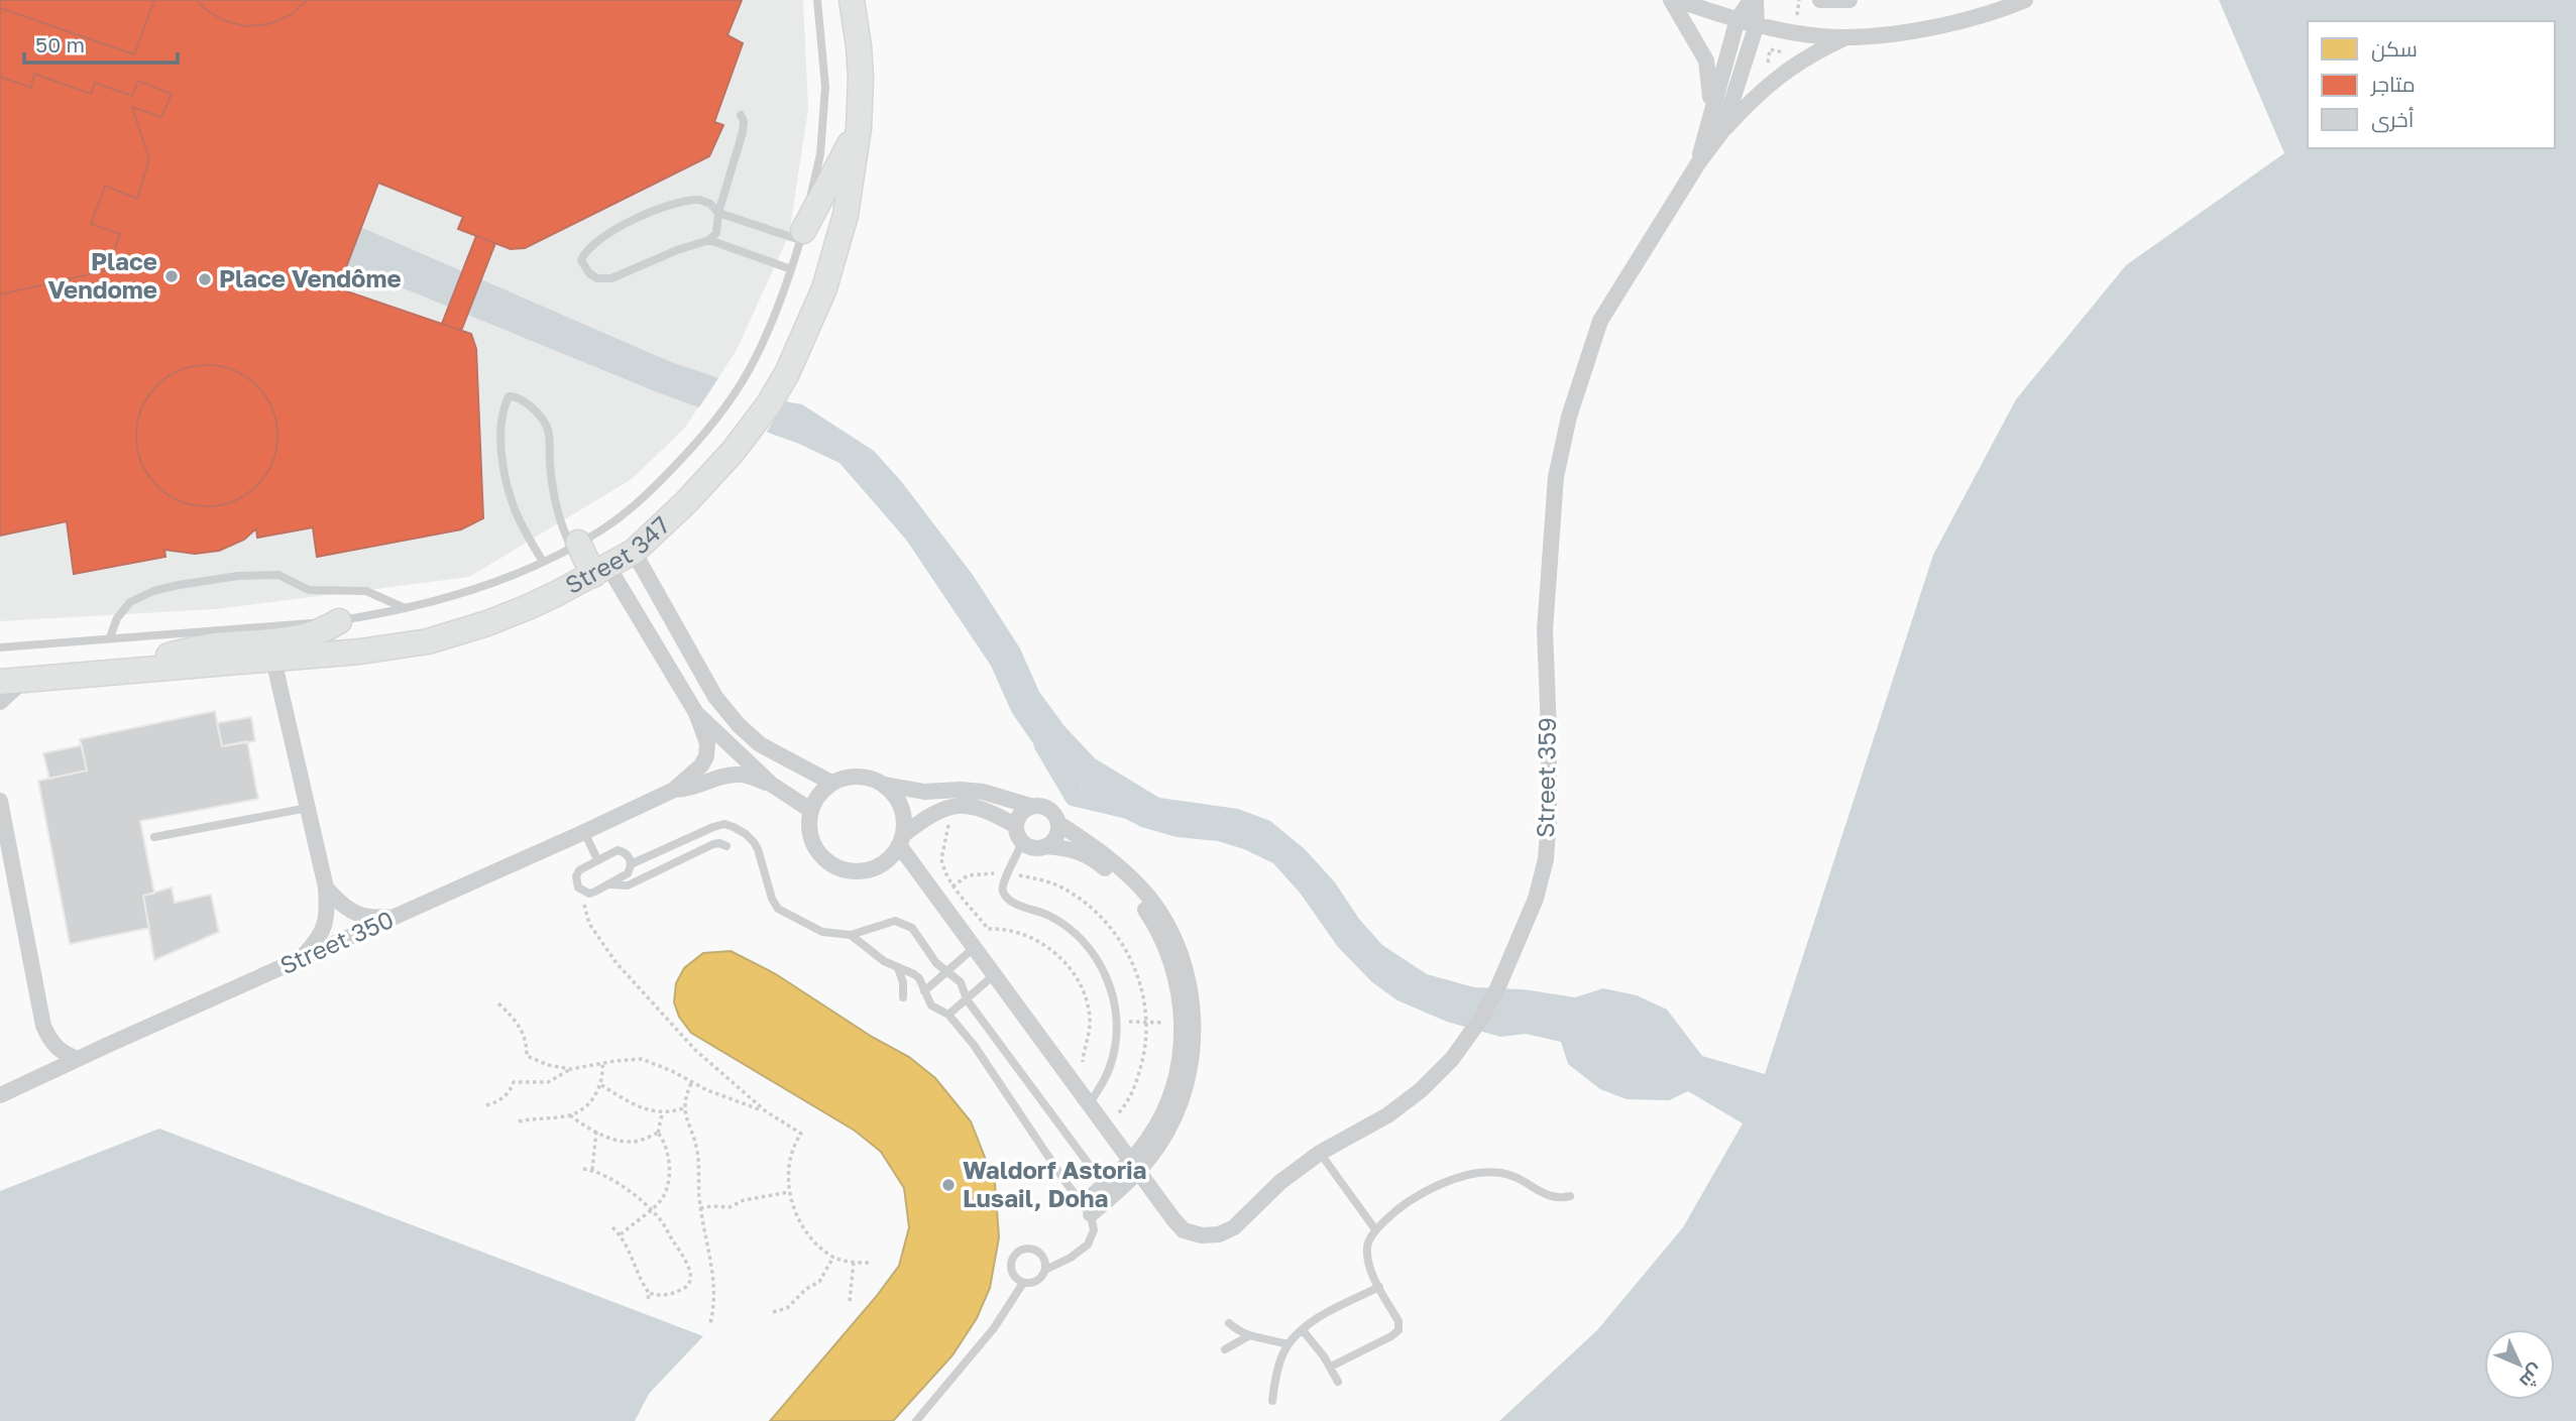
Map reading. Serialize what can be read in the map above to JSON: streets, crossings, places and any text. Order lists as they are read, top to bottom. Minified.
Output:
{"streets":{"main road":["Street 347"],"street":["Street 359","Street 350"]},"places":["Place Vendome","Place Vendôme","Waldorf Astoria Lusail, Doha"],"legend":["سكن","متاجر","أخرى"],"scale_bar":"50 m","north":"bottom right"}
